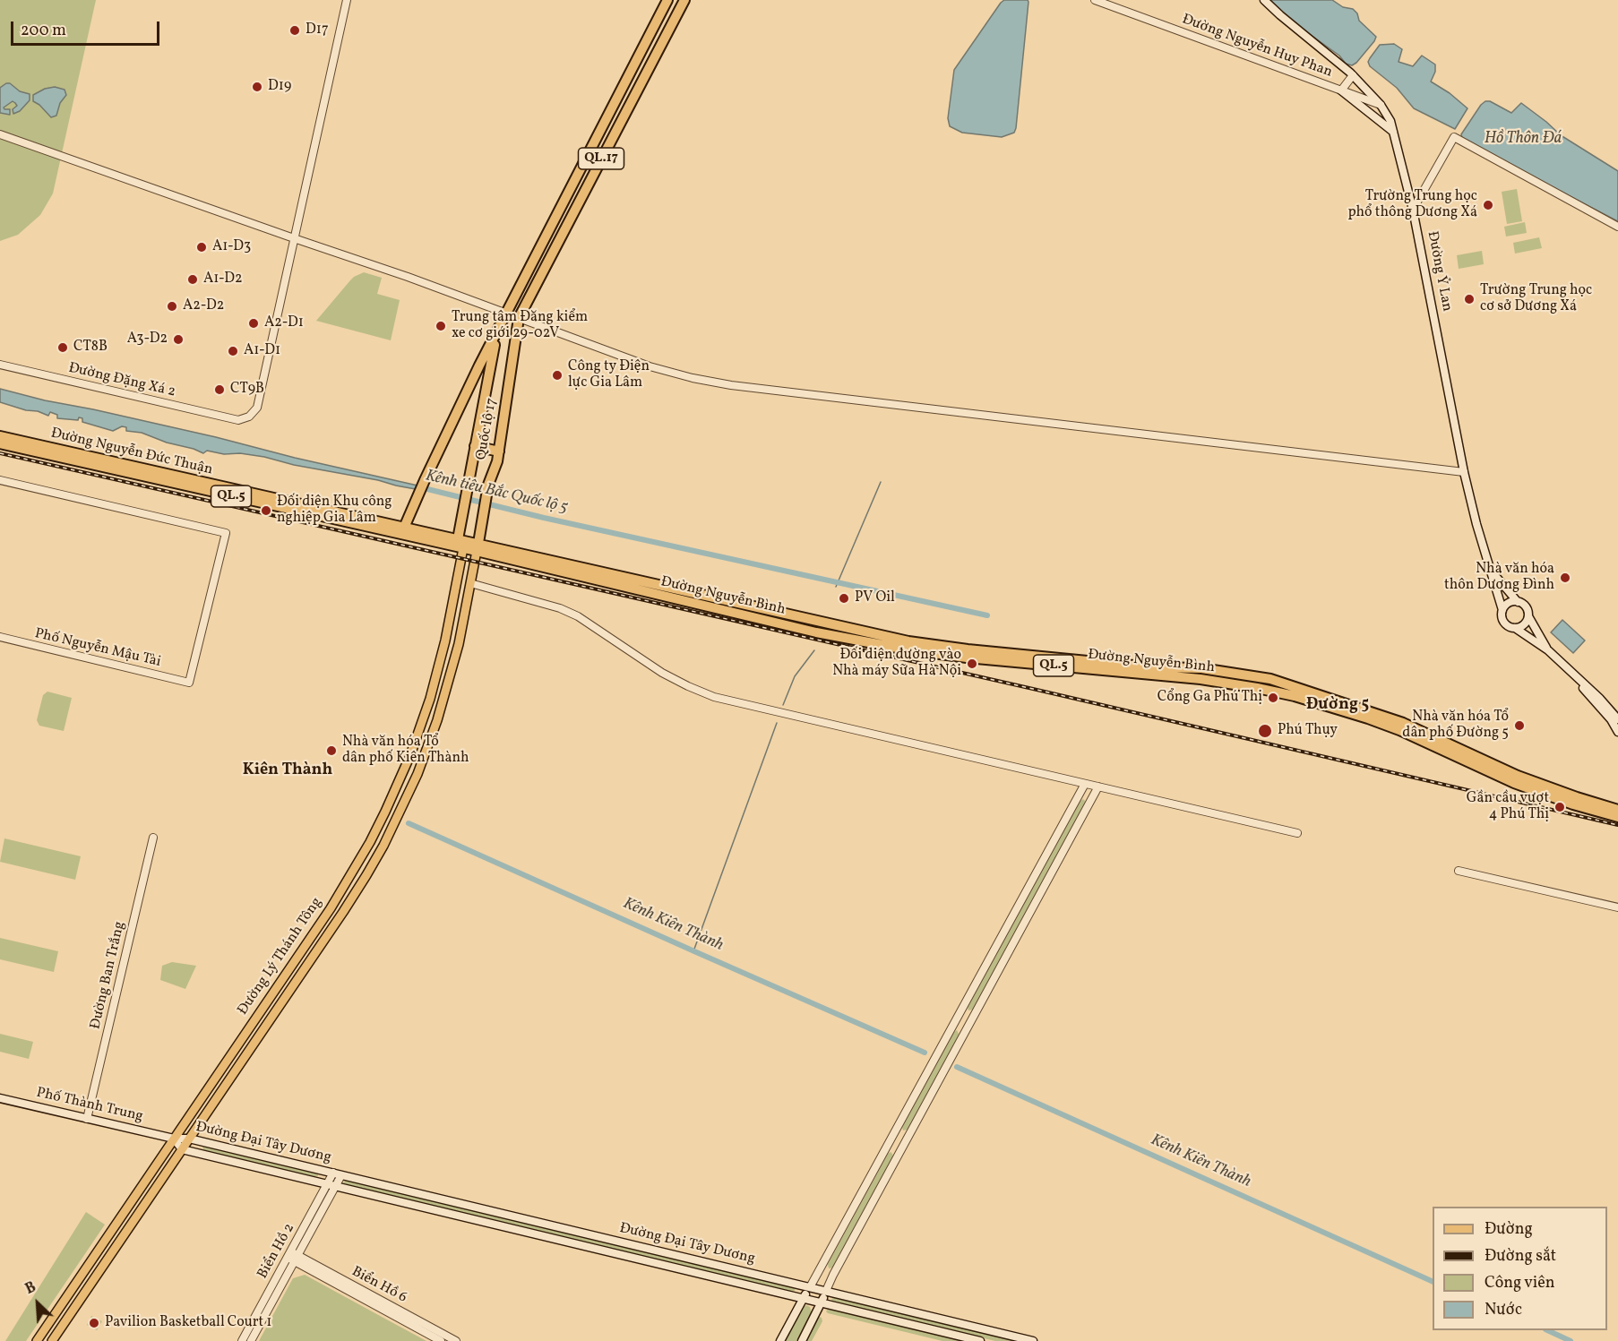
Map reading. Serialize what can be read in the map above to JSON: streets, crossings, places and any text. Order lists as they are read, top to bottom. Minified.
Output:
{"streets":{"highway":["QL.17","Quốc lộ 17","Đường Nguyễn Đức Thuận","QL.5","Đường Nguyễn Bình"],"main road":["Đường Ỷ Lan","Đường Lý Thánh Tông","Phố Thành Trung","Đường Đại Tây Dương"],"street":["Đường Nguyễn Huy Phan","Đường Đặng Xá 2","Phố Nguyễn Mậu Tài","Đường Ban Trắng","Biển Hồ 2","Biển Hồ 6"]},"crossings":[["Đường Nguyễn Huy Phan","Đường Ỷ Lan"],["QL.17","Quốc lộ 17"],["QL.17","Đường Nguyễn Đức Thuận"],["Quốc lộ 17","Đường Nguyễn Đức Thuận"],["Quốc lộ 17","Đường Nguyễn Bình"],["Quốc lộ 17","Đường Lý Thánh Tông"],["Đường Nguyễn Đức Thuận","Đường Nguyễn Bình"],["Đường Nguyễn Đức Thuận","Đường Lý Thánh Tông"],["Đường Nguyễn Bình","Đường Lý Thánh Tông"],["Đường Lý Thánh Tông","Phố Thành Trung"],["Đường Lý Thánh Tông","Đường Đại Tây Dương"],["Đường Ban Trắng","Phố Thành Trung"],["Phố Thành Trung","Đường Đại Tây Dương"],["Đường Đại Tây Dương","Biển Hồ 2"],["Biển Hồ 2","Biển Hồ 6"]],"districts":["Đường 5","Kiên Thành"],"water":["Hồ Thôn Đá","Kênh tiêu Bắc Quốc lộ 5","Kênh Kiên Thành"],"places":["D17","D19","Trường Trung học phổ thông Dương Xá","A1-D3","A1-D2","Trường Trung học cơ sở Dương Xá","A2-D2","A2-D1","Trung tâm Đăng kiểm xe cơ giới 29-02V","A3-D2","CT8B","A1-D1","Công ty Điện lực Gia Lâm","CT9B","Đối diện Khu công nghiệp Gia Lâm","Nhà văn hóa thôn Dương Đình","PV Oil","Đối diện đường vào Nhà máy Sữa Hà Nội","Cổng Ga Phú Thị","Nhà văn hóa Tổ dân phố Đường 5","Phú Thụy","Nhà văn hóa Tổ dân phố Kiên Thành","Gần cầu vượt 4 Phú Thị","Pavilion Basketball Court 1"],"legend":["Đường","Đường sắt","Công viên","Nước"],"scale_bar":"200 m","north":"top left"}
